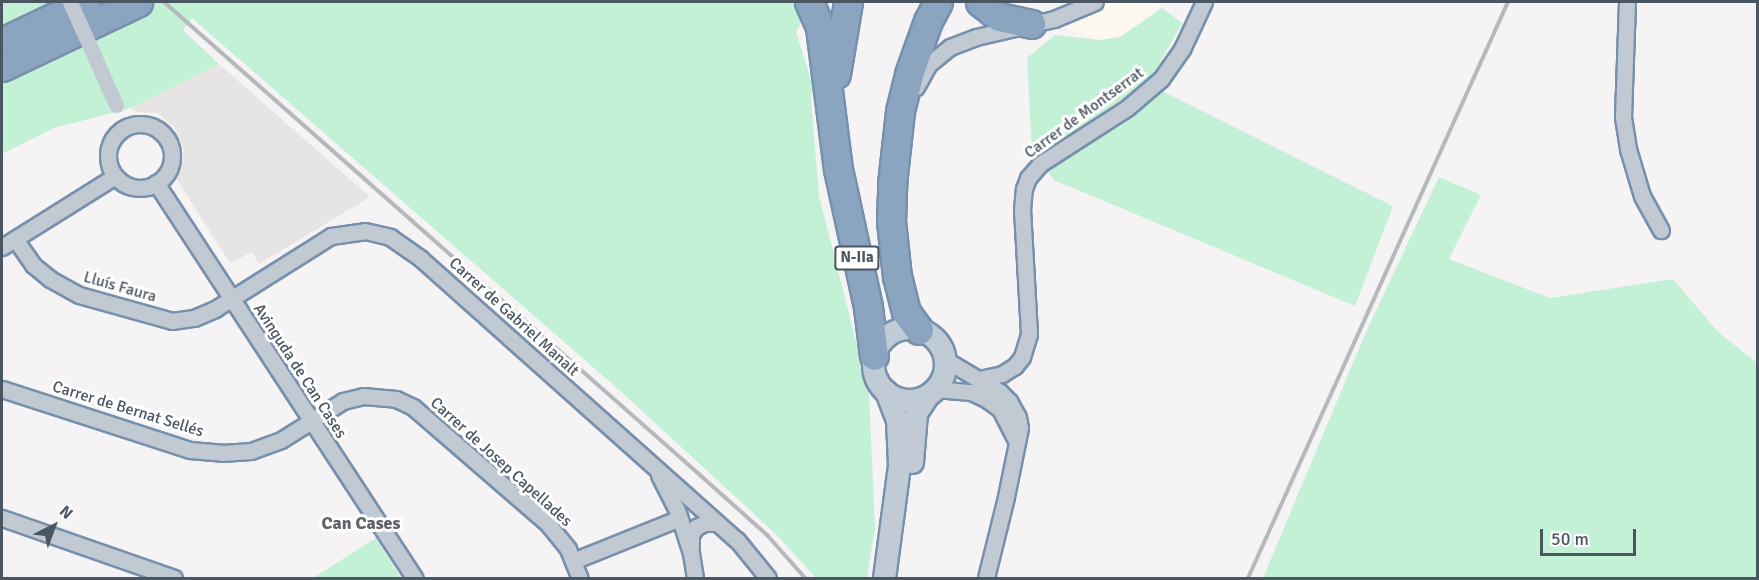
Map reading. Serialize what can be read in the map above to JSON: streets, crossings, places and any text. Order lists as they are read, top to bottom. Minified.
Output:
{"streets":{"highway":["N-IIa"],"street":["Carrer de Montserrat","Lluís Faura","Carrer de Gabriel Manalt","Avinguda de Can Cases","Carrer de Bernat Sellés","Carrer de Josep Capellades"]},"crossings":[["Lluís Faura","Carrer de Gabriel Manalt"],["Lluís Faura","Avinguda de Can Cases"],["Carrer de Gabriel Manalt","Avinguda de Can Cases"],["Avinguda de Can Cases","Carrer de Bernat Sellés"],["Avinguda de Can Cases","Carrer de Josep Capellades"],["Carrer de Bernat Sellés","Carrer de Josep Capellades"]],"districts":["Can Cases"],"scale_bar":"50 m","north":"top right"}
